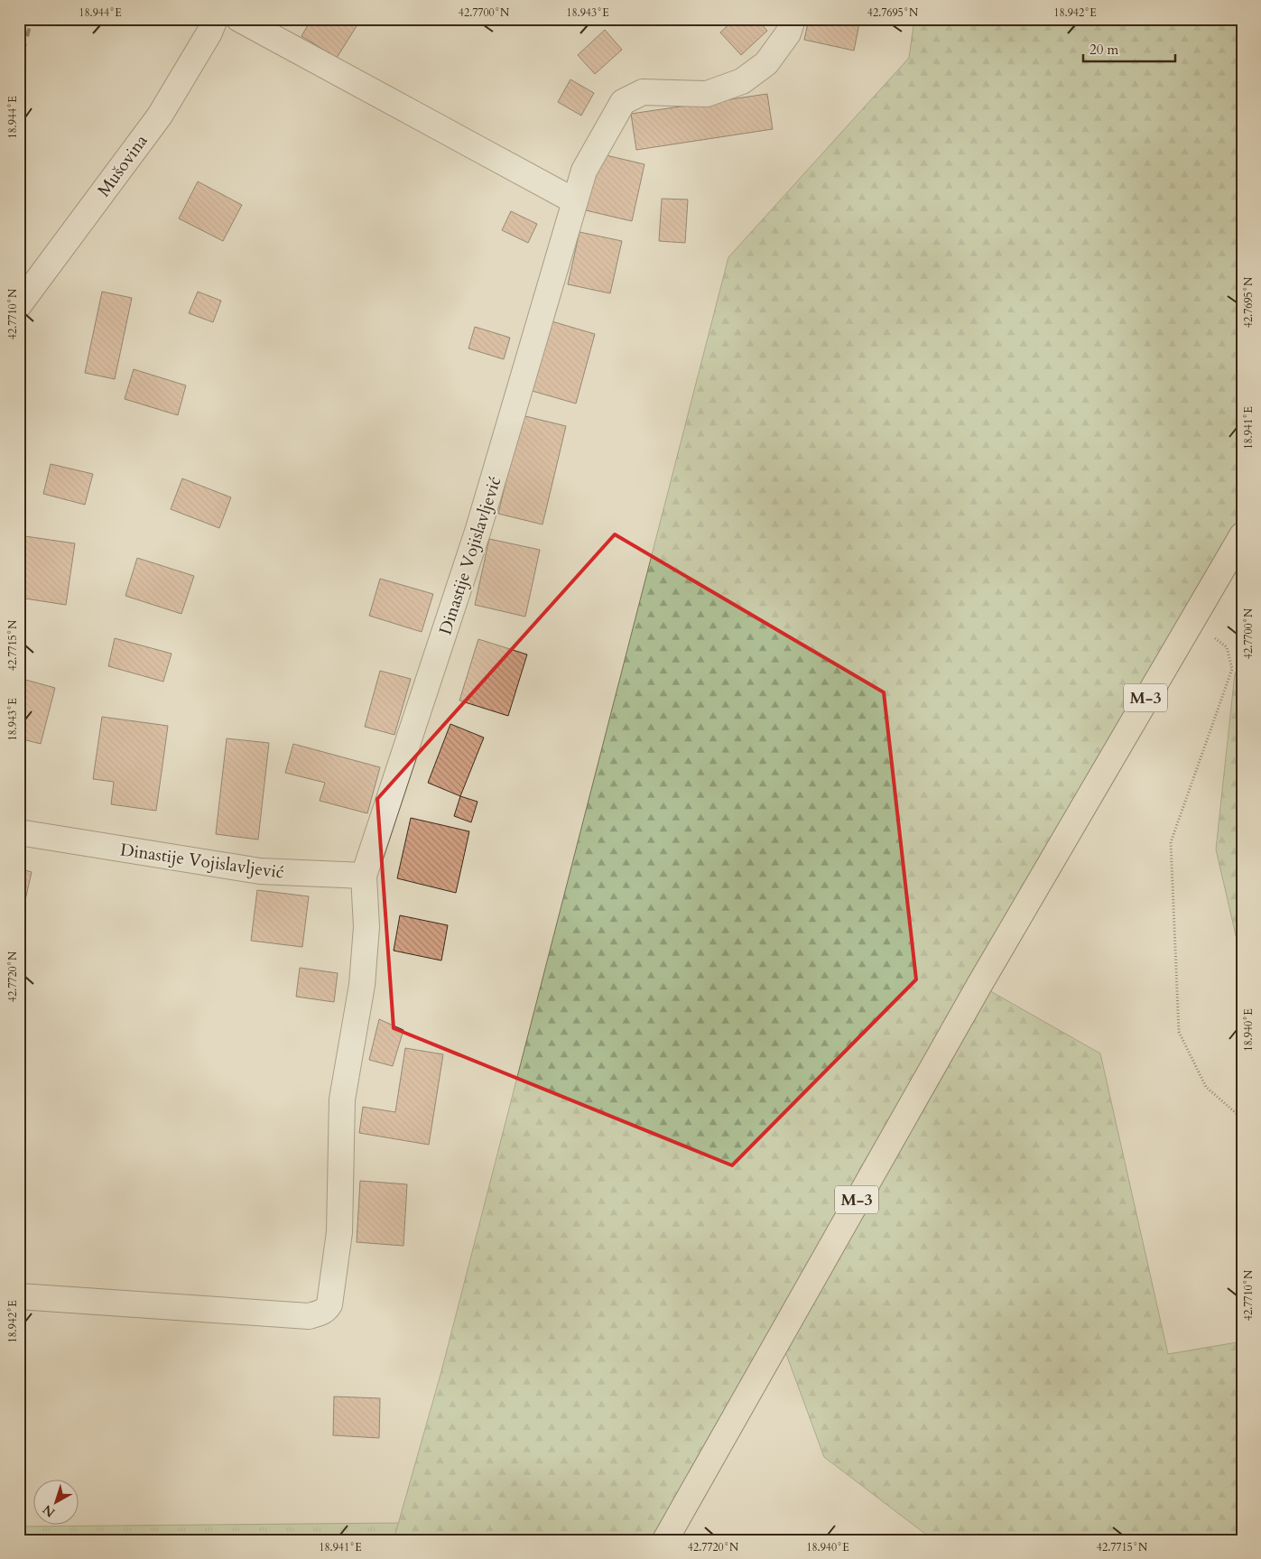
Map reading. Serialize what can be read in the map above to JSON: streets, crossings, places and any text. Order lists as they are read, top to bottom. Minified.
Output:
{"streets":{"main road":["M-3"],"street":["Mušovina","Dinastije Vojislavljević"]},"scale_bar":"20 m","north":"bottom left","coordinates":["18.944°E","42.7700°N","18.943°E","42.7695°N","18.942°E","42.7710°N","18.941°E","42.7715°N","42.7720°N","18.940°E"]}
